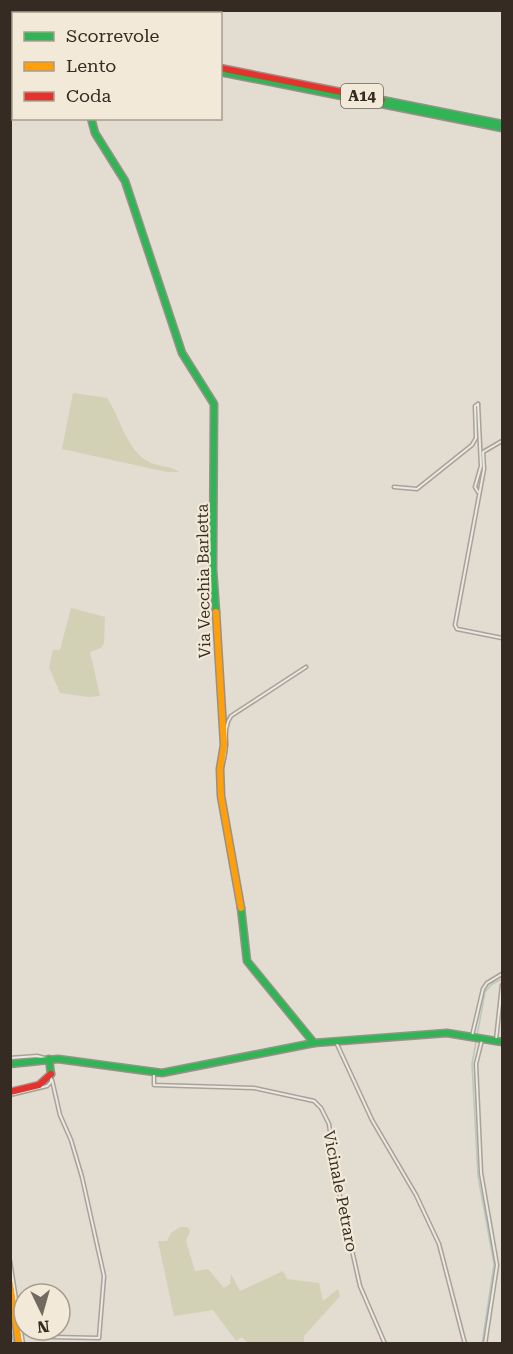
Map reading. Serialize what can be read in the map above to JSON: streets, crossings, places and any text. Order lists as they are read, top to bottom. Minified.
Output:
{"streets":{"main road":["A14","Via Vecchia Barletta"],"street":["Vicinale Petraro"]},"legend":["Scorrevole","Lento","Coda"],"north":"bottom"}
